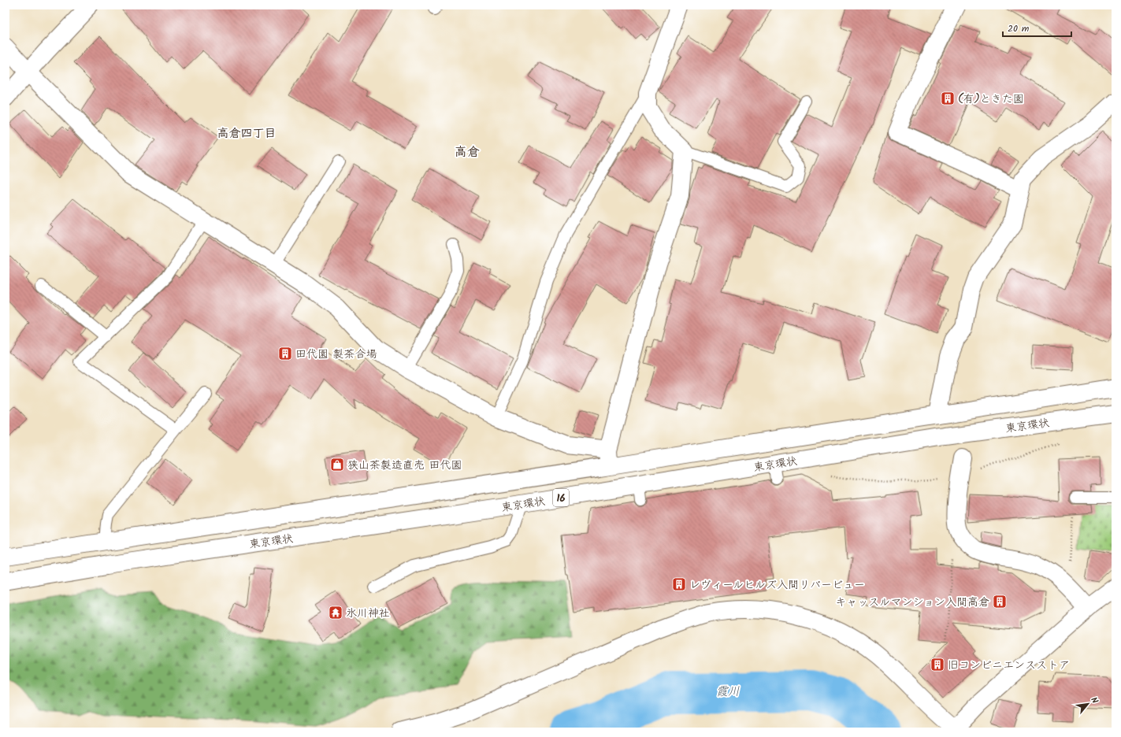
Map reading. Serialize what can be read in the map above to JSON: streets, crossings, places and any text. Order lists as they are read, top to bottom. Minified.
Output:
{"streets":{"main road":["東京環状","16"]},"districts":["高倉四丁目","高倉"],"water":["霞川"],"places":{"building":["(有)ときた園","田代園 製茶合場","レヴィールヒルズ入間リバービュー","キャッスルマンション入間高倉","旧コンビニエンスストア"],"shop":["狭山茶製造直売 田代園"],"temple":["氷川神社"]},"scale_bar":"20 m","north":"top right"}
